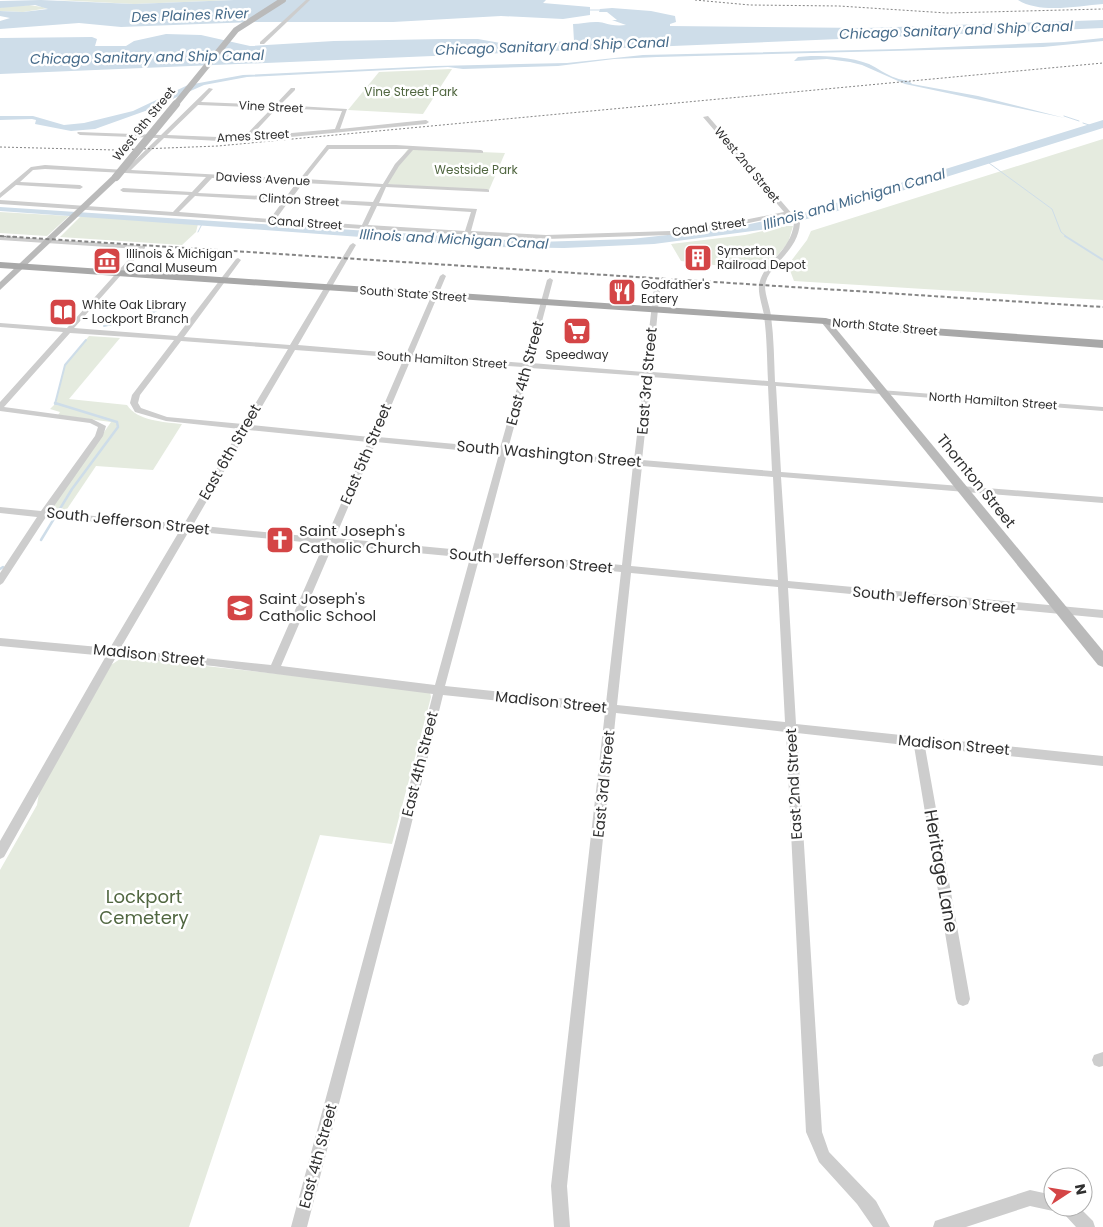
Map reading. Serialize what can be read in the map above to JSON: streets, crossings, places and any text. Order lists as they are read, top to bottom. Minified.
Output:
{"streets":{"main road":["West 9th Street","South State Street","North State Street","Thornton Street"],"street":["Vine Street","Ames Street","West 2nd Street","Daviess Avenue","Clinton Street","Canal Street","South Hamilton Street","East 4th Street","East 3rd Street","North Hamilton Street","East 6th Street","East 5th Street","South Washington Street","South Jefferson Street","Madison Street","East 2nd Street","Heritage Lane"]},"crossings":[["Vine Street","West 9th Street"],["Vine Street","Ames Street"],["West 9th Street","Ames Street"],["West 9th Street","Daviess Avenue"],["West 9th Street","Canal Street"],["West 9th Street","South State Street"],["West 2nd Street","Canal Street"],["West 2nd Street","South State Street"],["West 2nd Street","East 2nd Street"],["Clinton Street","Canal Street"],["South State Street","North State Street"],["South State Street","East 4th Street"],["South State Street","East 3rd Street"],["South State Street","East 6th Street"],["South State Street","East 5th Street"],["South State Street","Thornton Street"],["South State Street","East 2nd Street"],["North State Street","Thornton Street"],["South Hamilton Street","East 4th Street"],["South Hamilton Street","East 3rd Street"],["South Hamilton Street","North Hamilton Street"],["South Hamilton Street","East 6th Street"],["South Hamilton Street","East 5th Street"],["South Hamilton Street","South Washington Street"],["South Hamilton Street","Thornton Street"],["South Hamilton Street","East 2nd Street"],["East 4th Street","South Washington Street"],["East 4th Street","South Jefferson Street"],["East 4th Street","Madison Street"],["East 3rd Street","South Washington Street"],["East 3rd Street","South Jefferson Street"],["East 3rd Street","Madison Street"],["North Hamilton Street","Thornton Street"],["East 6th Street","South Washington Street"],["East 6th Street","South Jefferson Street"],["East 6th Street","Madison Street"],["East 5th Street","South Washington Street"],["East 5th Street","South Jefferson Street"],["East 5th Street","Madison Street"],["South Washington Street","Thornton Street"],["South Washington Street","East 2nd Street"],["Thornton Street","South Jefferson Street"],["South Jefferson Street","East 2nd Street"],["Madison Street","East 2nd Street"],["Madison Street","Heritage Lane"]],"water":["Des Plaines River","Chicago Sanitary and Ship Canal","Illinois and Michigan Canal"],"parks":["Vine Street Park","Westside Park","Lockport Cemetery"],"places":{"building":["Symerton Railroad Depot"],"museum":["Illinois & Michigan Canal Museum"],"restaurant":["Godfather's Eatery"],"library":["White Oak Library - Lockport Branch"],"supermarket":["Speedway"],"church":["Saint Joseph's Catholic Church"],"school or university":["Saint Joseph's Catholic School"]},"north":"right"}
